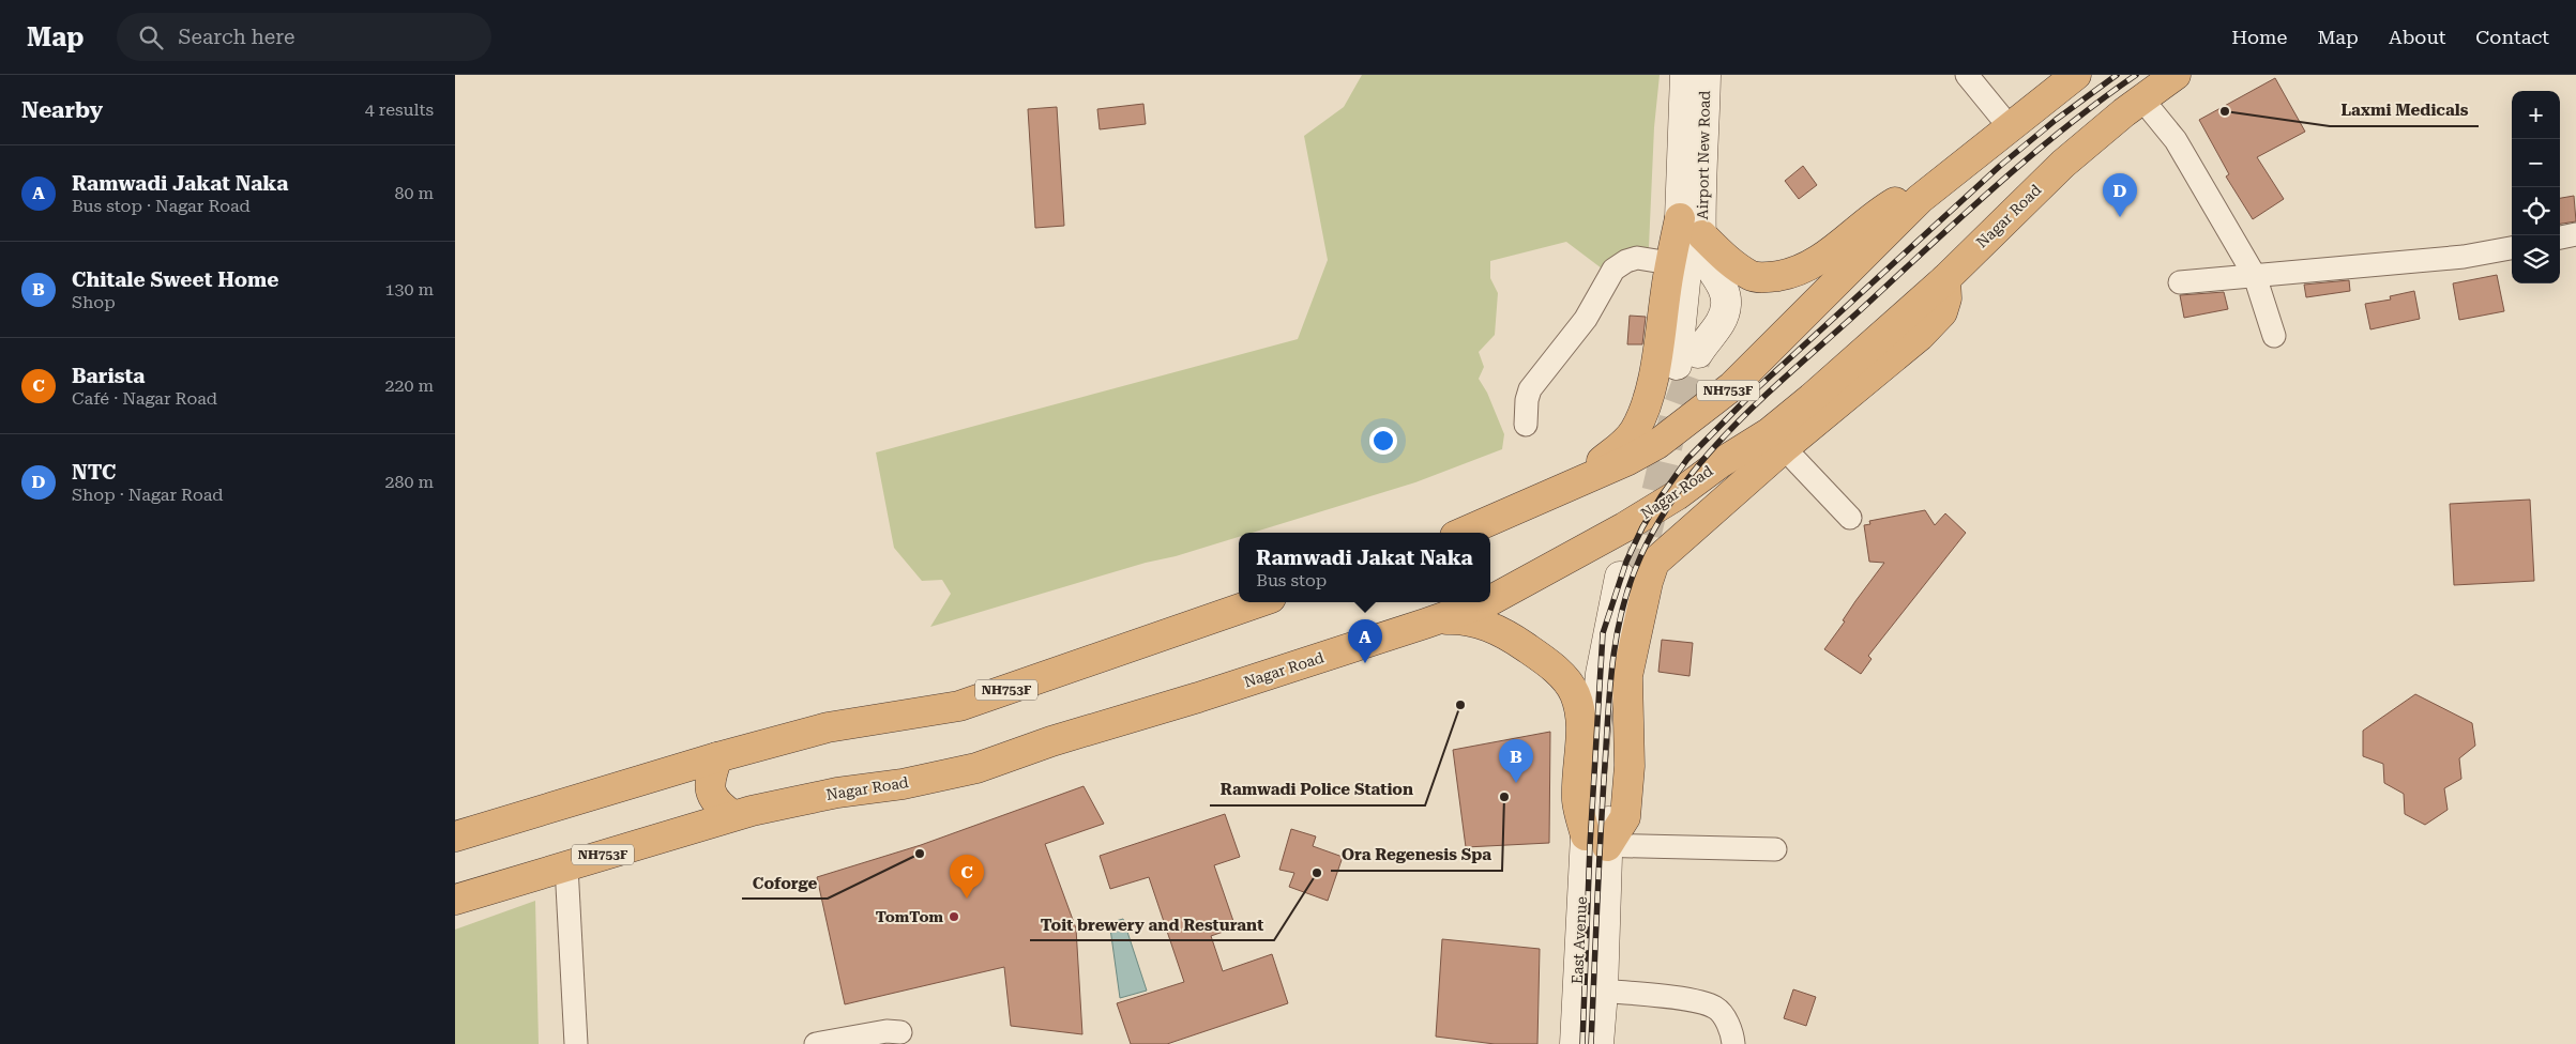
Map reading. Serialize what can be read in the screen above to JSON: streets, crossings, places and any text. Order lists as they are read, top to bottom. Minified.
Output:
{"streets":{"highway":["Nagar Road","NH753F"],"main road":["Airport New Road","East Avenue"]},"places":["Laxmi Medicals","Ramwadi Police Station","Ora Regenesis Spa","Coforge","Toit brewery and Resturant","TomTom"],"page":{"header":"Map","search":"Search here","nav":["Home","Map","About","Contact"],"heading":["Nearby","4 results"],"map_buttons":["+","−"],"list":[{"mark":"A","name":"Ramwadi Jakat Naka","note":"Bus stop · Nagar Road","value":"80 m"},{"mark":"B","name":"Chitale Sweet Home","note":"Shop","value":"130 m"},{"mark":"C","name":"Barista","note":"Café · Nagar Road","value":"220 m"},{"mark":"D","name":"NTC","note":"Shop · Nagar Road","value":"280 m"}],"pins":["D","A","B","C"],"popup":["Ramwadi Jakat Naka","Bus stop"]}}
